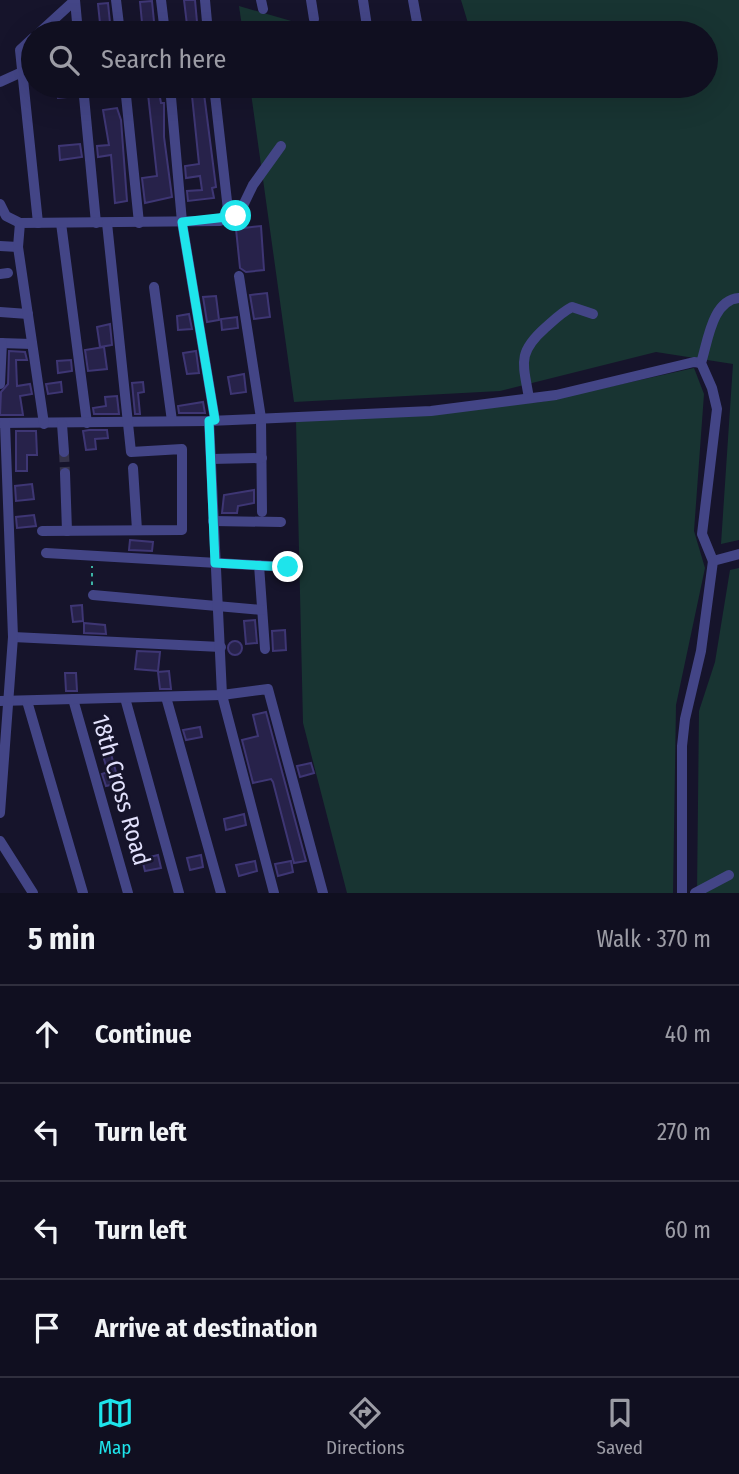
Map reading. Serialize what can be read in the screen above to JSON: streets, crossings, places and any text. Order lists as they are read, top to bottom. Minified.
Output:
{"streets":{"street":["18th Cross Road"]},"page":{"search":"Search here","heading":["5 min","Walk · 370 m"],"list":[["Continue","40 m"],["Turn left","270 m"],["Turn left","60 m"],"Arrive at destination"],"nav":["Map","Directions","Saved"]}}
